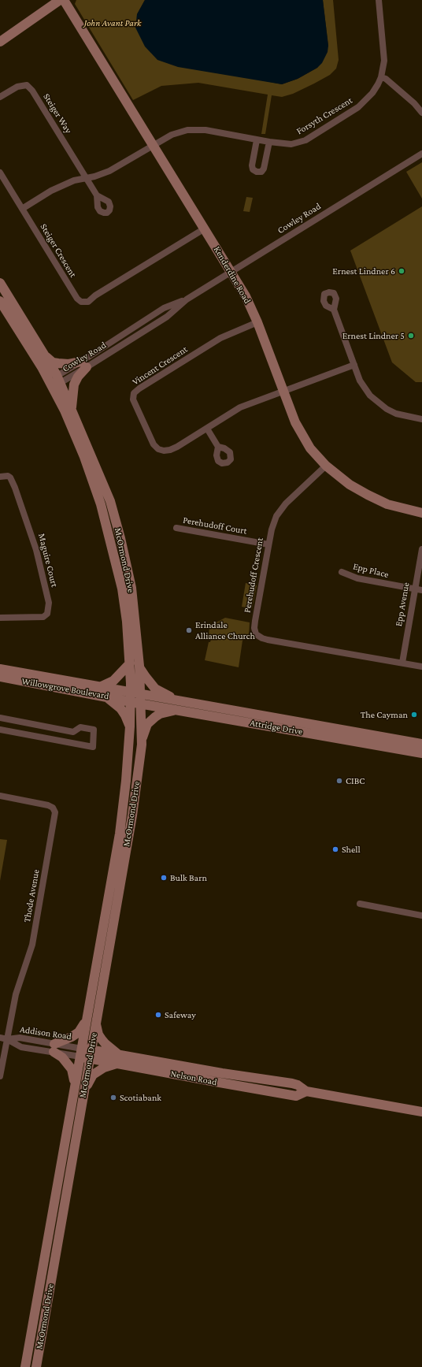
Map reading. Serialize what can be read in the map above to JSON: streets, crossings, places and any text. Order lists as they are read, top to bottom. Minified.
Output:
{"streets":{"main road":["Kenderdine Road","McOrmond Drive","Willowgrove Boulevard","Attridge Drive","Nelson Road"],"street":["Steiger Way","Forsyth Crescent","Cowley Road","Steiger Crescent","Vincent Crescent","Perehudoff Court","Maguire Court","Epp Place","Perehudoff Crescent","Epp Avenue","Thode Avenue","Addison Road"]},"crossings":[["Forsyth Crescent","Kenderdine Road"],["Cowley Road","Kenderdine Road"],["Cowley Road","McOrmond Drive"],["Steiger Crescent","Kenderdine Road"],["Kenderdine Road","Vincent Crescent"],["Kenderdine Road","Perehudoff Crescent"],["Perehudoff Court","Perehudoff Crescent"],["McOrmond Drive","Willowgrove Boulevard"],["McOrmond Drive","Attridge Drive"],["McOrmond Drive","Addison Road"],["McOrmond Drive","Nelson Road"],["Epp Place","Epp Avenue"],["Perehudoff Crescent","Epp Avenue"],["Willowgrove Boulevard","Attridge Drive"],["Thode Avenue","Addison Road"],["Addison Road","Nelson Road"]],"parks":["John Avant Park"],"places":["Ernest Lindner 6","Ernest Lindner 5","Erindale Alliance Church","The Cayman","CIBC","Shell","Bulk Barn","Safeway","Scotiabank"]}
